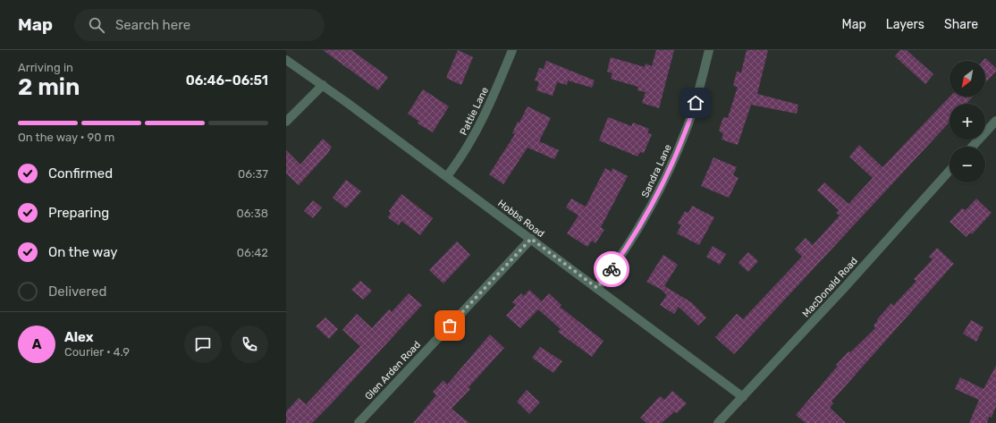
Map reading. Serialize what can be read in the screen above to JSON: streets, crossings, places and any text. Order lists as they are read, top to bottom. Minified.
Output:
{"streets":{"street":["Pattie Lane","Sandra Lane","Hobbs Road","MacDonald Road","Glen Arden Road"]},"crossings":[["Pattie Lane","Hobbs Road"],["Sandra Lane","Hobbs Road"],["Hobbs Road","MacDonald Road"],["Hobbs Road","Glen Arden Road"]],"north":"bottom left","page":{"header":"Map","search":"Search here","nav":["Map","Layers","Share"],"heading":["2 min","Arriving in","06:46–06:51"],"panel":["Alex","Courier · 4.9"],"map_buttons":["+","−"],"bar":"On the way · 90 m","list":[["Confirmed","06:37"],["Preparing","06:38"],["On the way","06:42"],"Delivered"],"round":"A"}}
